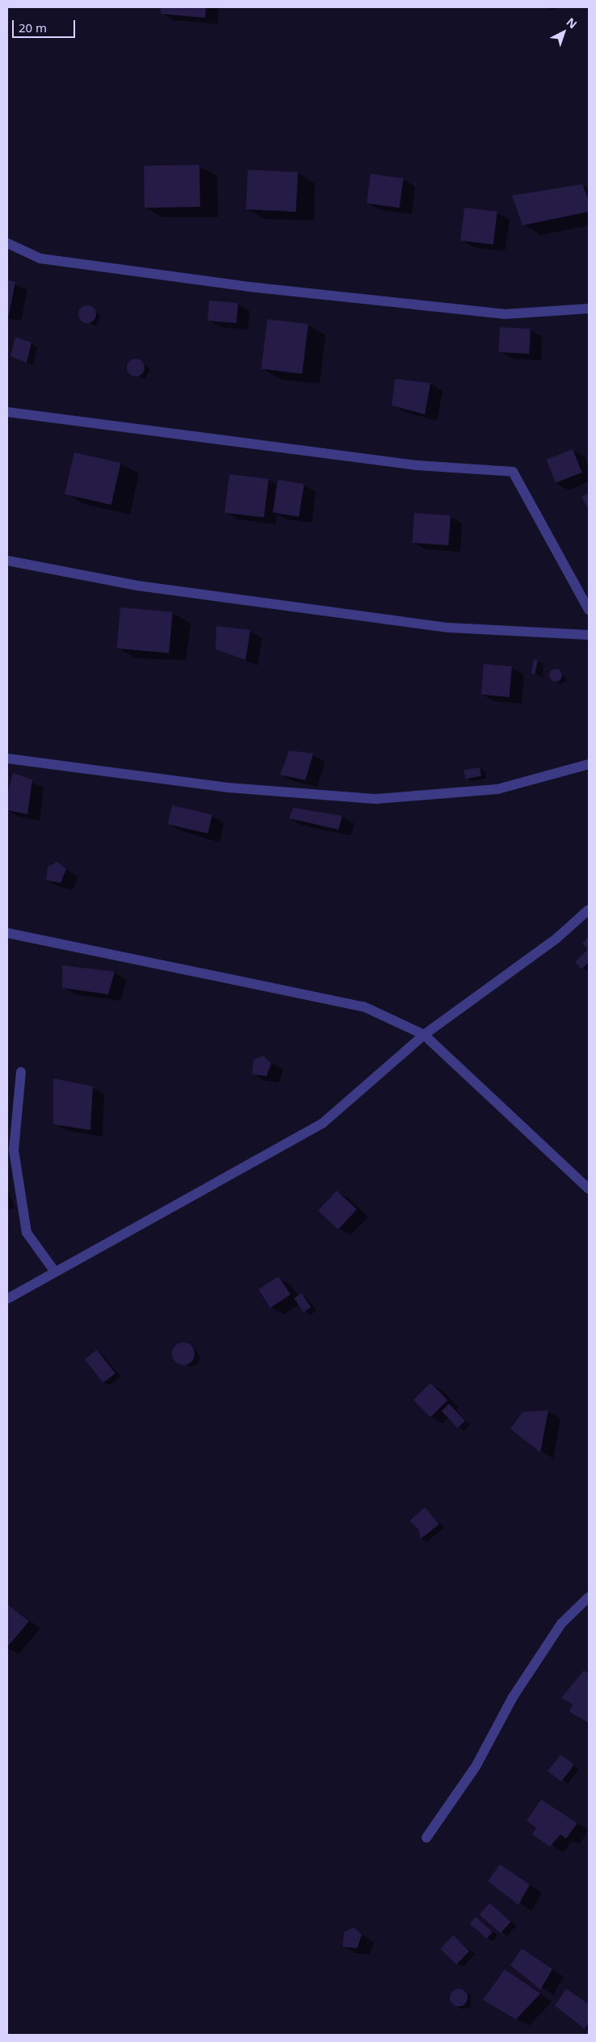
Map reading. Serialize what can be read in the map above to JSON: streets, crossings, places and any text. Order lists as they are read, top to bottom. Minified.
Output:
{"scale_bar":"20 m","north":"top right"}
